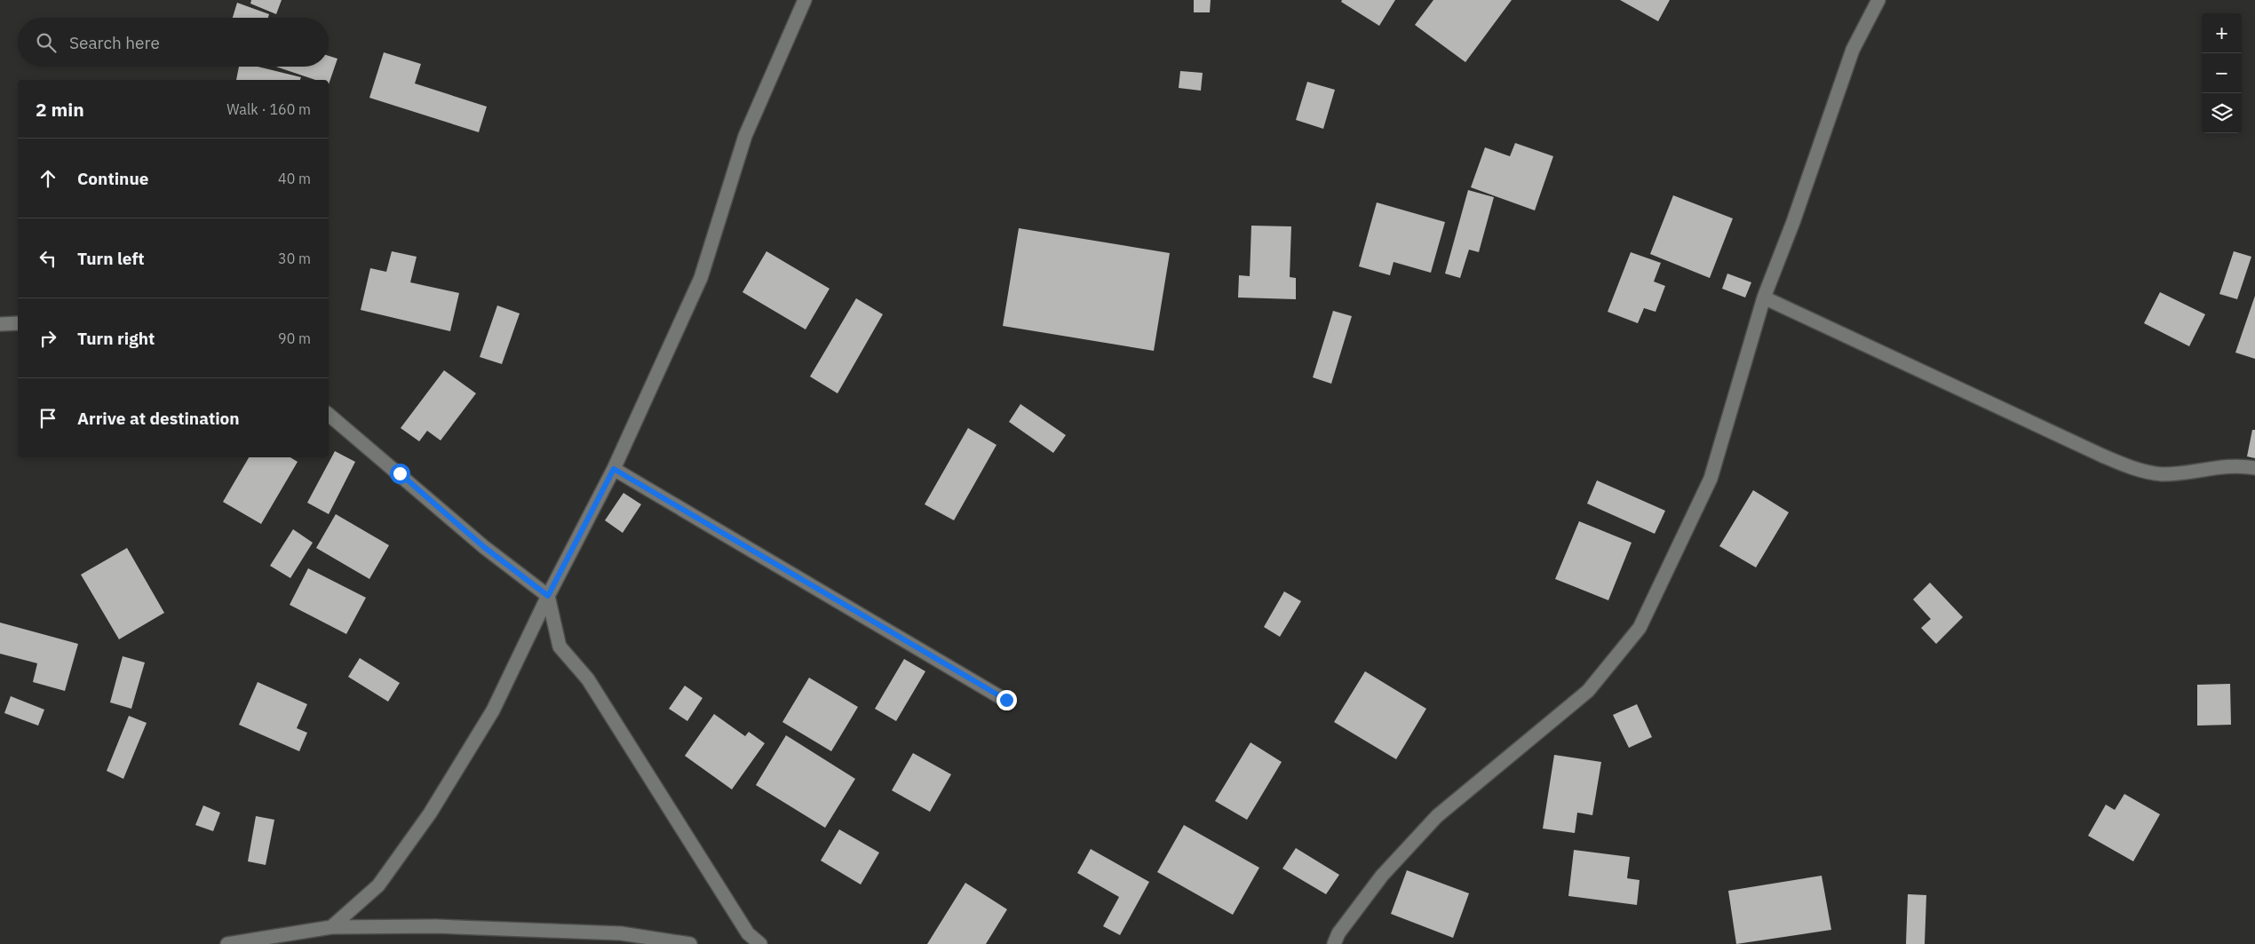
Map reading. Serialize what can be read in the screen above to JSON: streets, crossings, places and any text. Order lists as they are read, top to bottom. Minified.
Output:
{"page":{"map_buttons":["+","−"],"search":"Search here","heading":["2 min","Walk · 160 m"],"list":[["Continue","40 m"],["Turn left","30 m"],["Turn right","90 m"],"Arrive at destination"]}}
